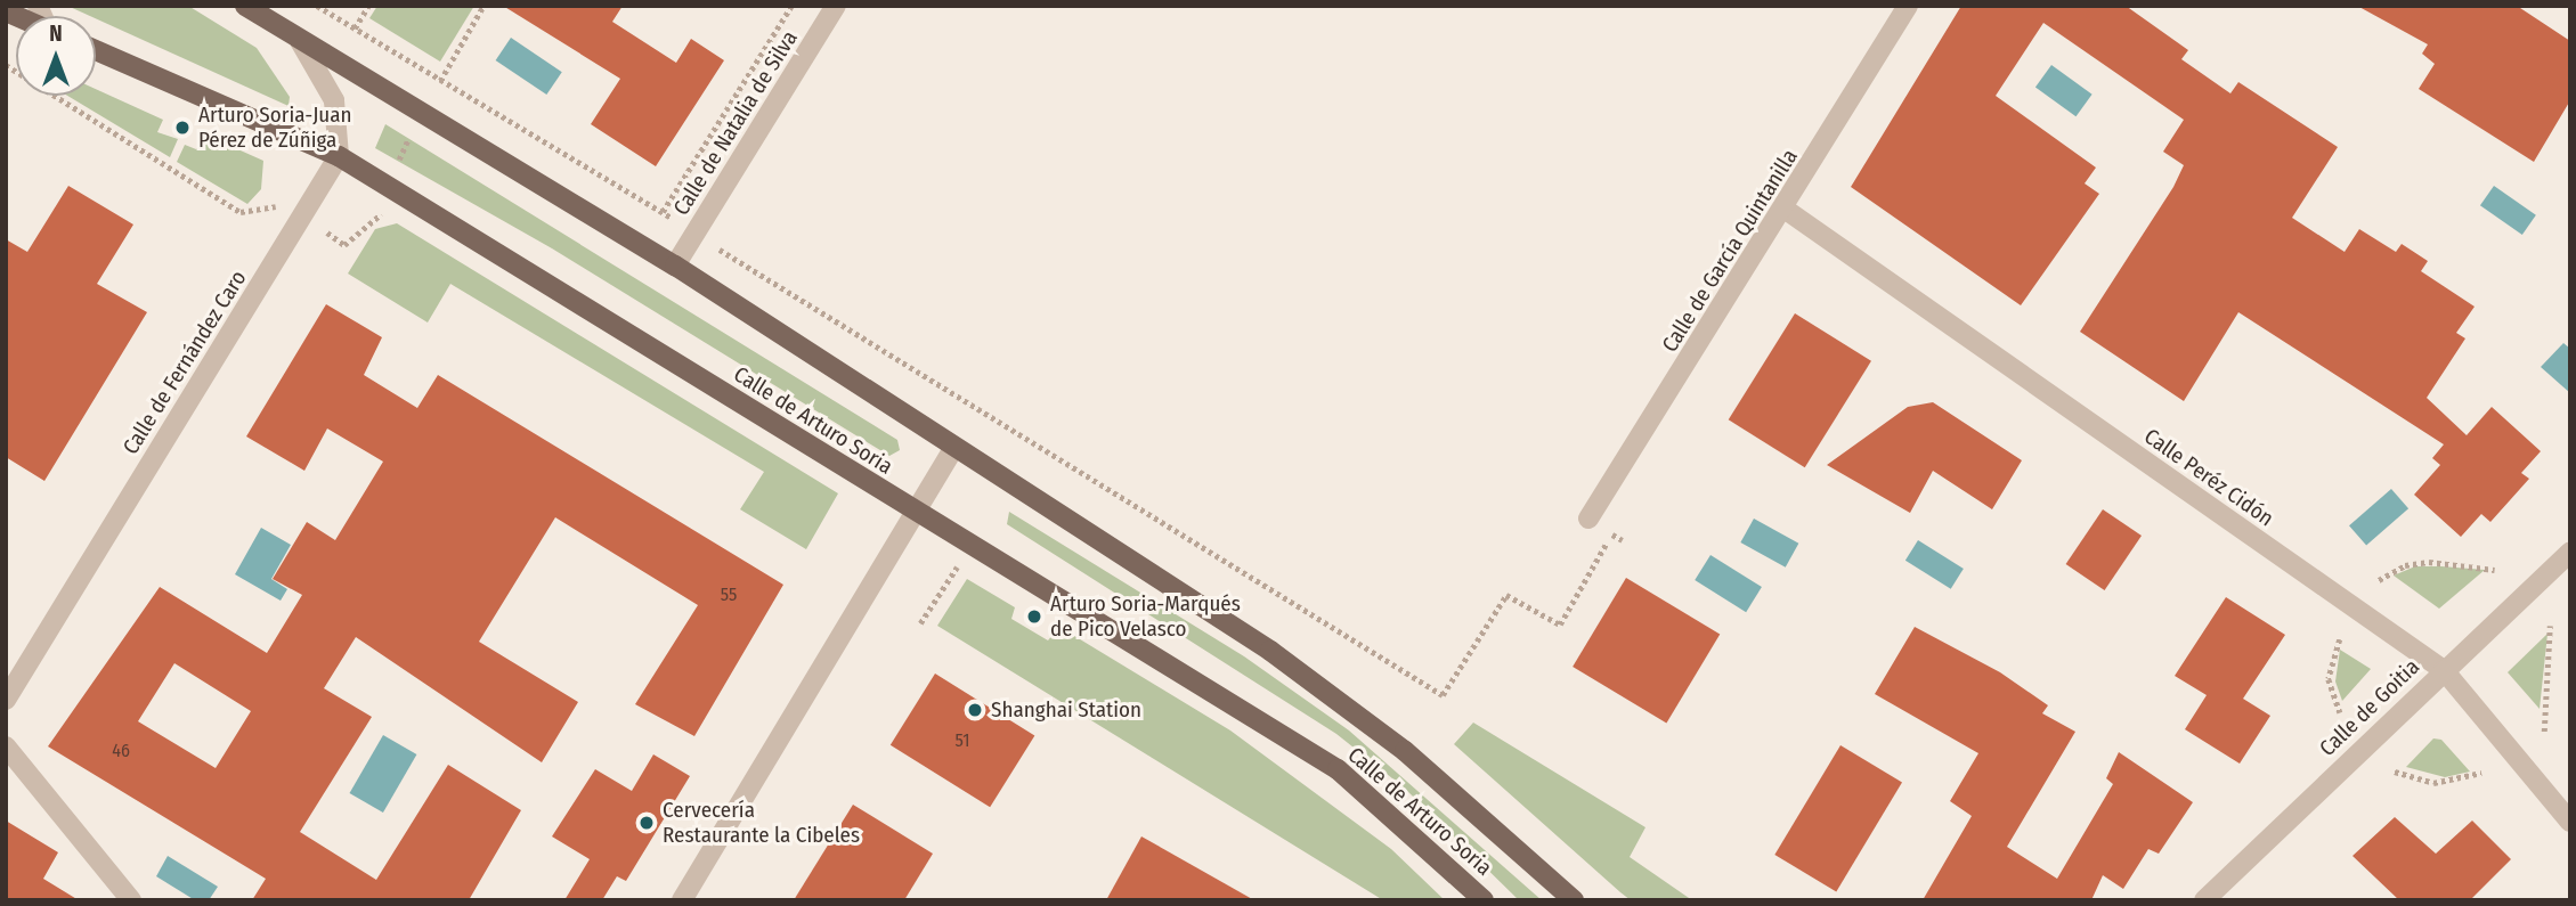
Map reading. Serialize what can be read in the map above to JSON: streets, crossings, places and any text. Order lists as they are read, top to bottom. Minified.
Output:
{"streets":{"main road":["Calle de Arturo Soria"],"street":["Calle de Natalia de Silva","Calle de García Quintanilla","Calle de Fernández Caro","Calle Peréz Cidón","Calle de Goitia"]},"crossings":[["Calle de Natalia de Silva","Calle de Arturo Soria"],["Calle de García Quintanilla","Calle Peréz Cidón"],["Calle de Fernández Caro","Calle de Arturo Soria"],["Calle Peréz Cidón","Calle de Goitia"]],"places":["Arturo Soria-Juan Pérez de Zúñiga","Arturo Soria-Marqués de Pico Velasco","Shanghai Station","Cervecería Restaurante la Cibeles"],"house_numbers":["55","51","46"],"north":"top"}
